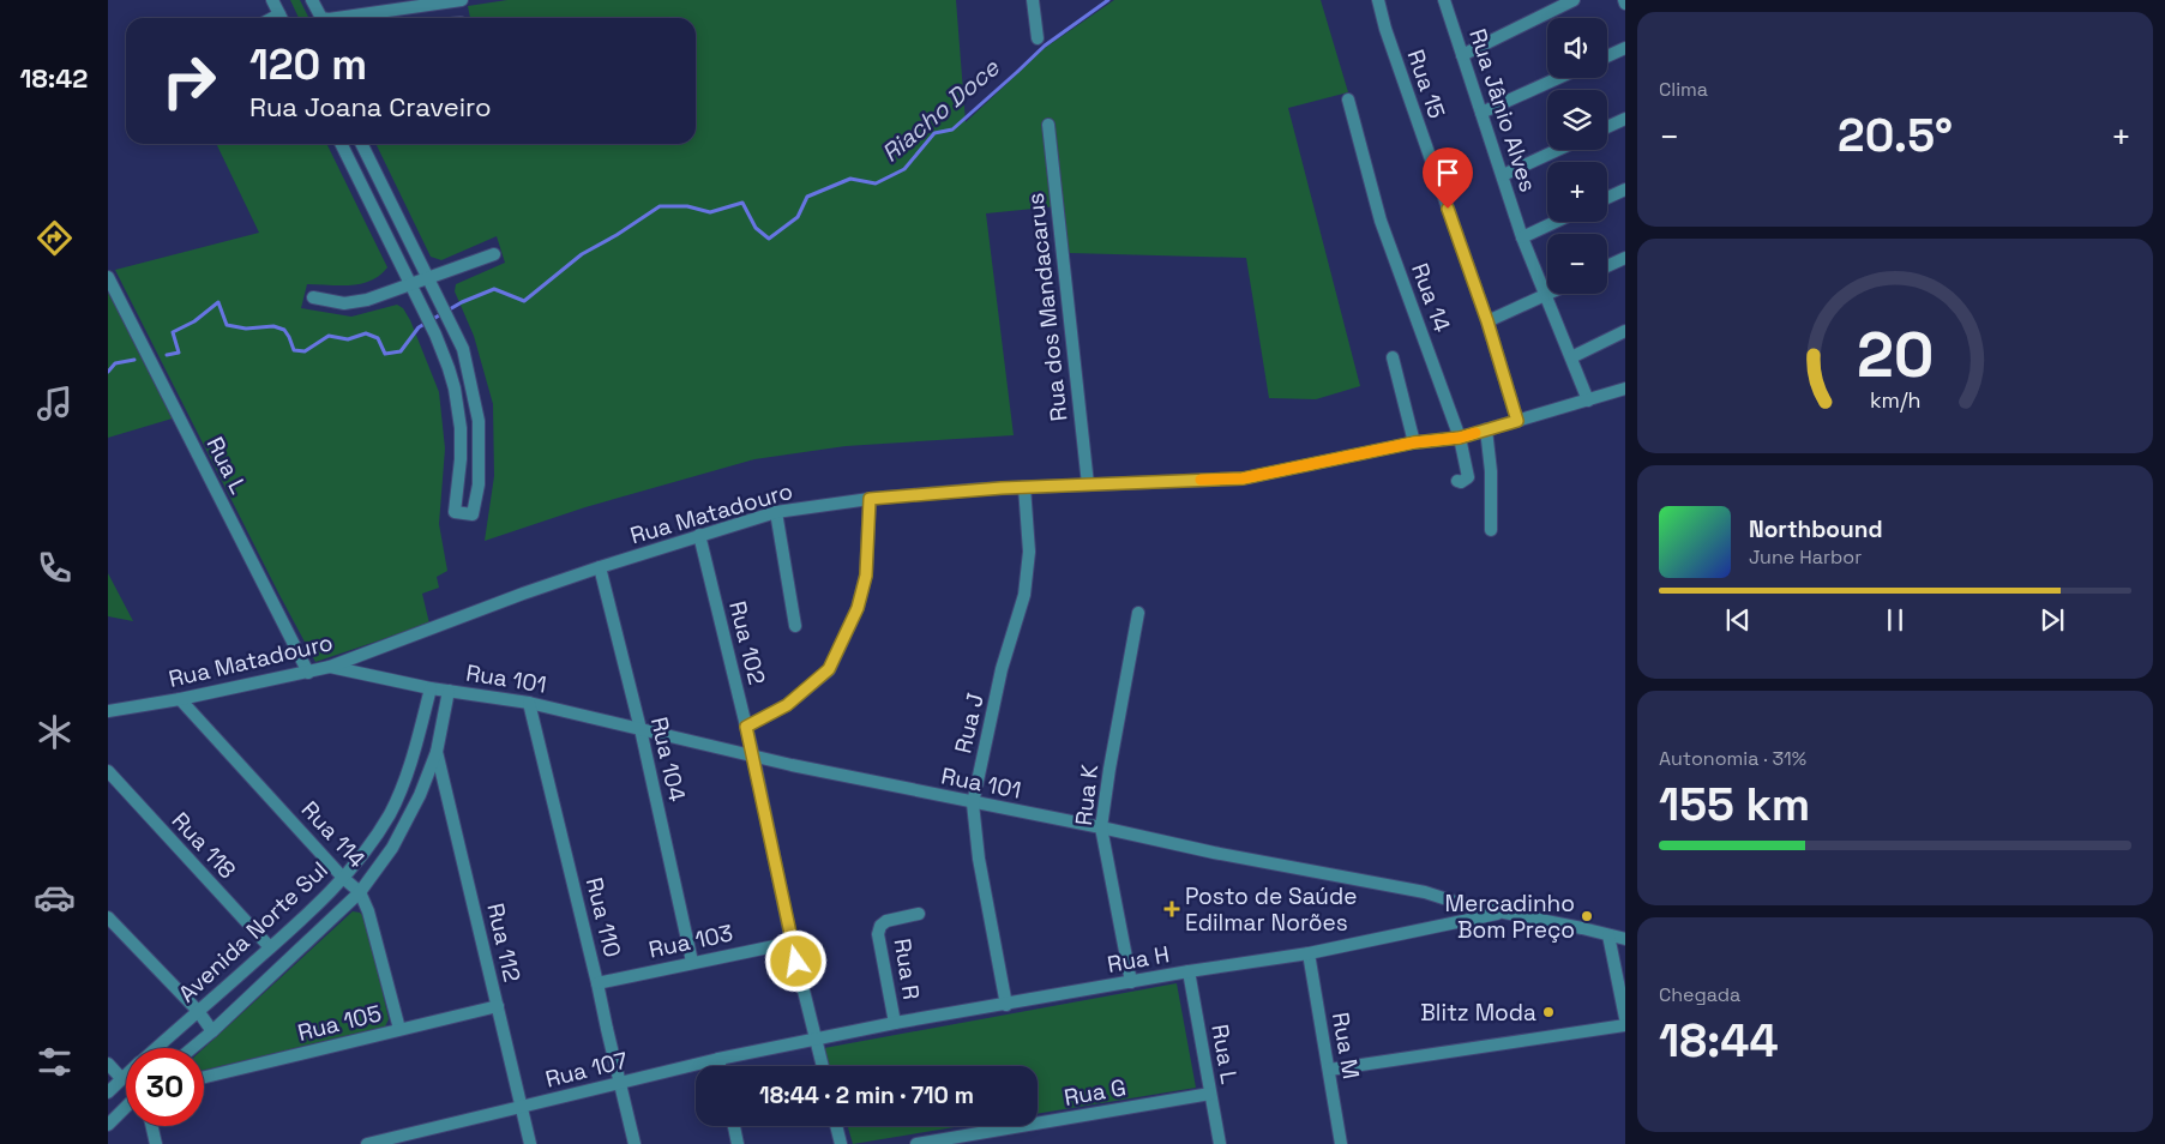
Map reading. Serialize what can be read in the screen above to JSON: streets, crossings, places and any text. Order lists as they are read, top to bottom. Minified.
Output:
{"streets":{"street":["Rua 15","Rua Jânio Alves","Rua 14","Rua dos Mandacarus","Rua L","Rua Matadouro","Rua 102","Rua 101","Rua J","Rua 104","Rua K","Rua 114","Rua 118","Rua 110","Avenida Norte Sul","Rua 103","Rua 112","Rua H","Rua R","Rua 105","Rua M","Rua 107","Rua G"]},"crossings":[["Rua 15","Rua Matadouro"],["Rua Jânio Alves","Rua Matadouro"],["Rua 14","Rua Matadouro"],["Rua dos Mandacarus","Rua Matadouro"],["Rua L","Rua Matadouro"],["Rua L","Rua H"],["Rua L","Rua G"],["Rua Matadouro","Rua 102"],["Rua Matadouro","Rua 101"],["Rua Matadouro","Rua J"],["Rua Matadouro","Rua 104"],["Rua Matadouro","Rua 114"],["Rua 102","Rua 101"],["Rua 102","Rua 103"],["Rua 102","Rua H"],["Rua 102","Rua 107"],["Rua 101","Rua J"],["Rua 101","Rua 104"],["Rua 101","Rua K"],["Rua 101","Rua 110"],["Rua 101","Avenida Norte Sul"],["Rua 101","Rua H"],["Rua J","Rua H"],["Rua 104","Rua 103"],["Rua K","Rua H"],["Rua 114","Avenida Norte Sul"],["Rua 114","Rua 105"],["Rua 118","Avenida Norte Sul"],["Rua 110","Rua 103"],["Rua 110","Rua 107"],["Avenida Norte Sul","Rua 112"],["Rua 112","Rua 105"],["Rua 112","Rua 107"],["Rua H","Rua R"],["Rua H","Rua M"],["Rua H","Rua 107"]],"water":["Riacho Doce"],"places":{"health":["Posto de Saúde Edilmar Norões"],"other":["Mercadinho Bom Preço","Blitz Moda"]},"page":{"tabs":"18:42","tile":["Clima",["Autonomia · 31%","155 km"],["Chegada","18:44"]],"map_buttons":["+","−"],"turn":["120 m","Rua Joana Craveiro"],"heat":["−","20.5°","+"],"song":["Northbound","June Harbor"],"limit":"30","trip":"18:44 · 2 min · 710 m","gauge":["20","km/h"]}}
